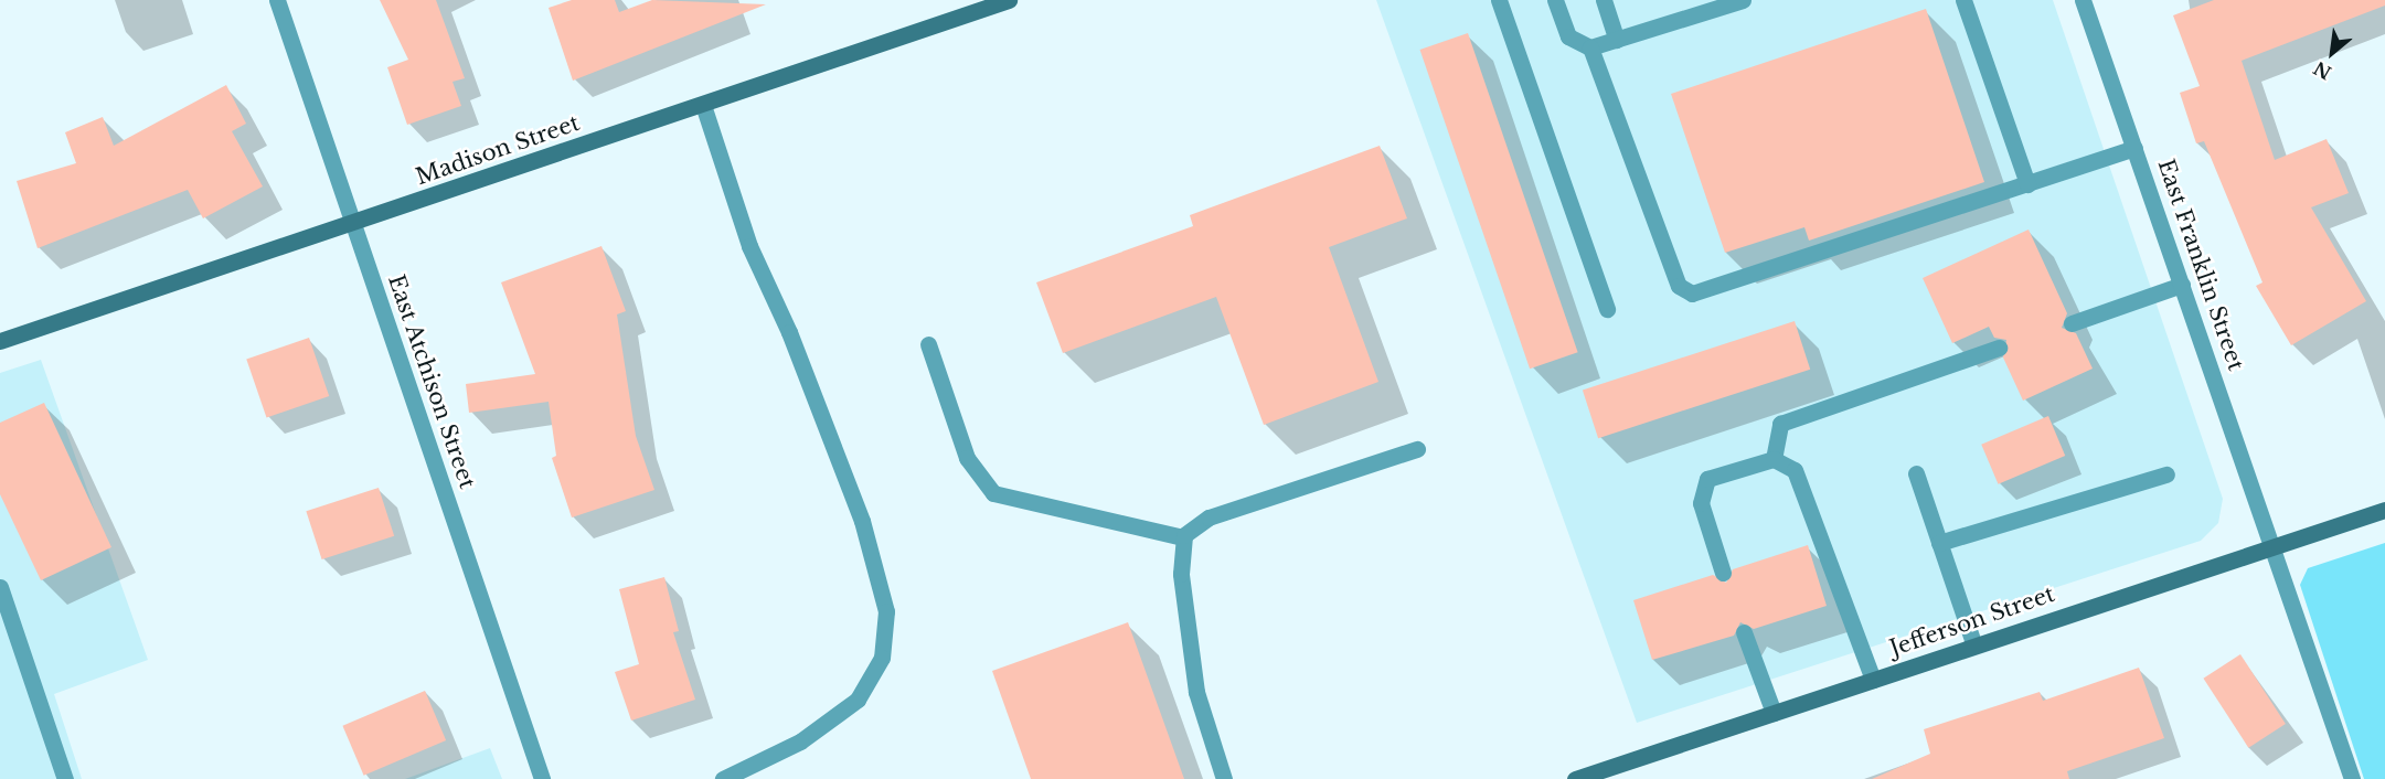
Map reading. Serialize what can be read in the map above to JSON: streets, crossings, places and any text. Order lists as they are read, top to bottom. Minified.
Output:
{"streets":{"main road":["Madison Street","Jefferson Street"],"street":["East Franklin Street","East Atchison Street"]},"crossings":[["Madison Street","East Atchison Street"],["East Franklin Street","Jefferson Street"]],"north":"bottom left"}
